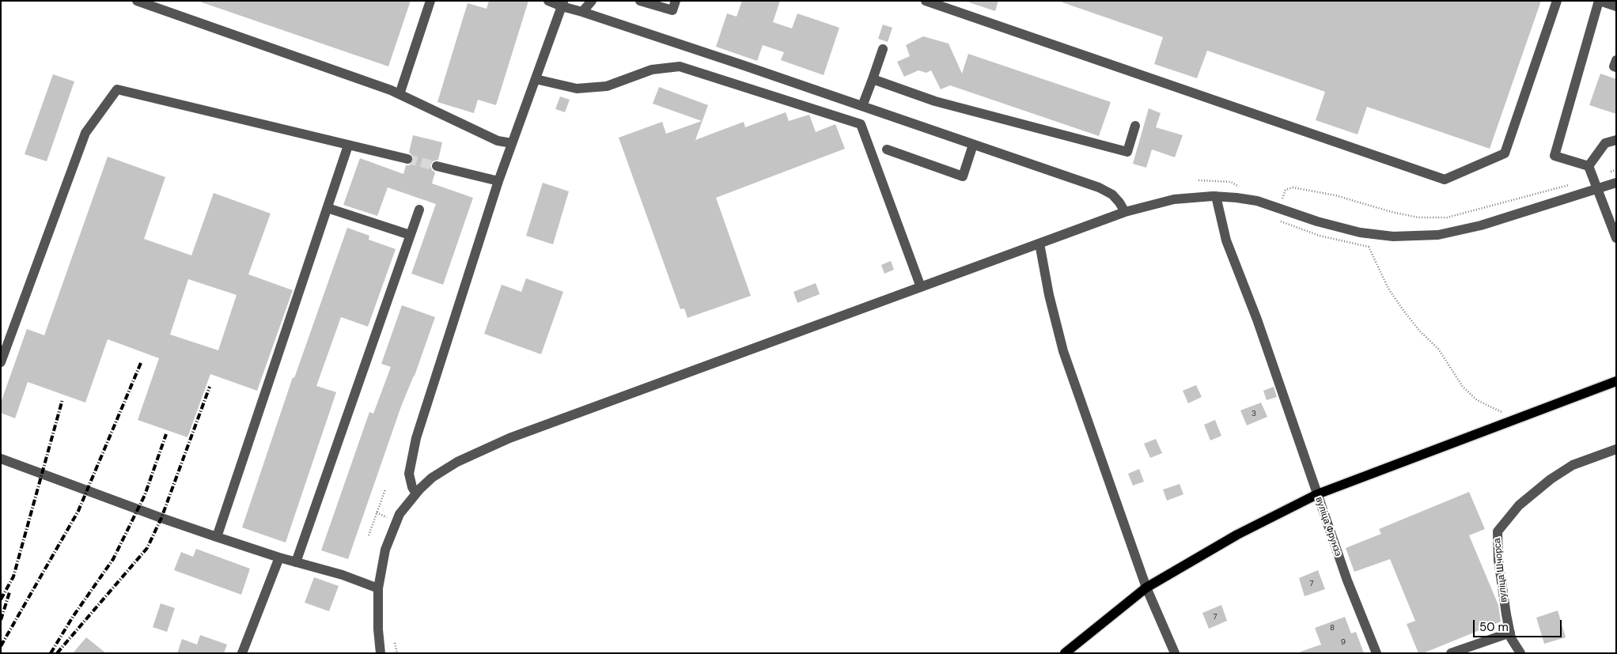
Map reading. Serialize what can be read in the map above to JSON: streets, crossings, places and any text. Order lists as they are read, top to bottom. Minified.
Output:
{"streets":{"street":["вуліца Фрунзэ","вуліца Шчорса"]},"house_numbers":["3","7","7","8","9"],"scale_bar":"50 m"}
